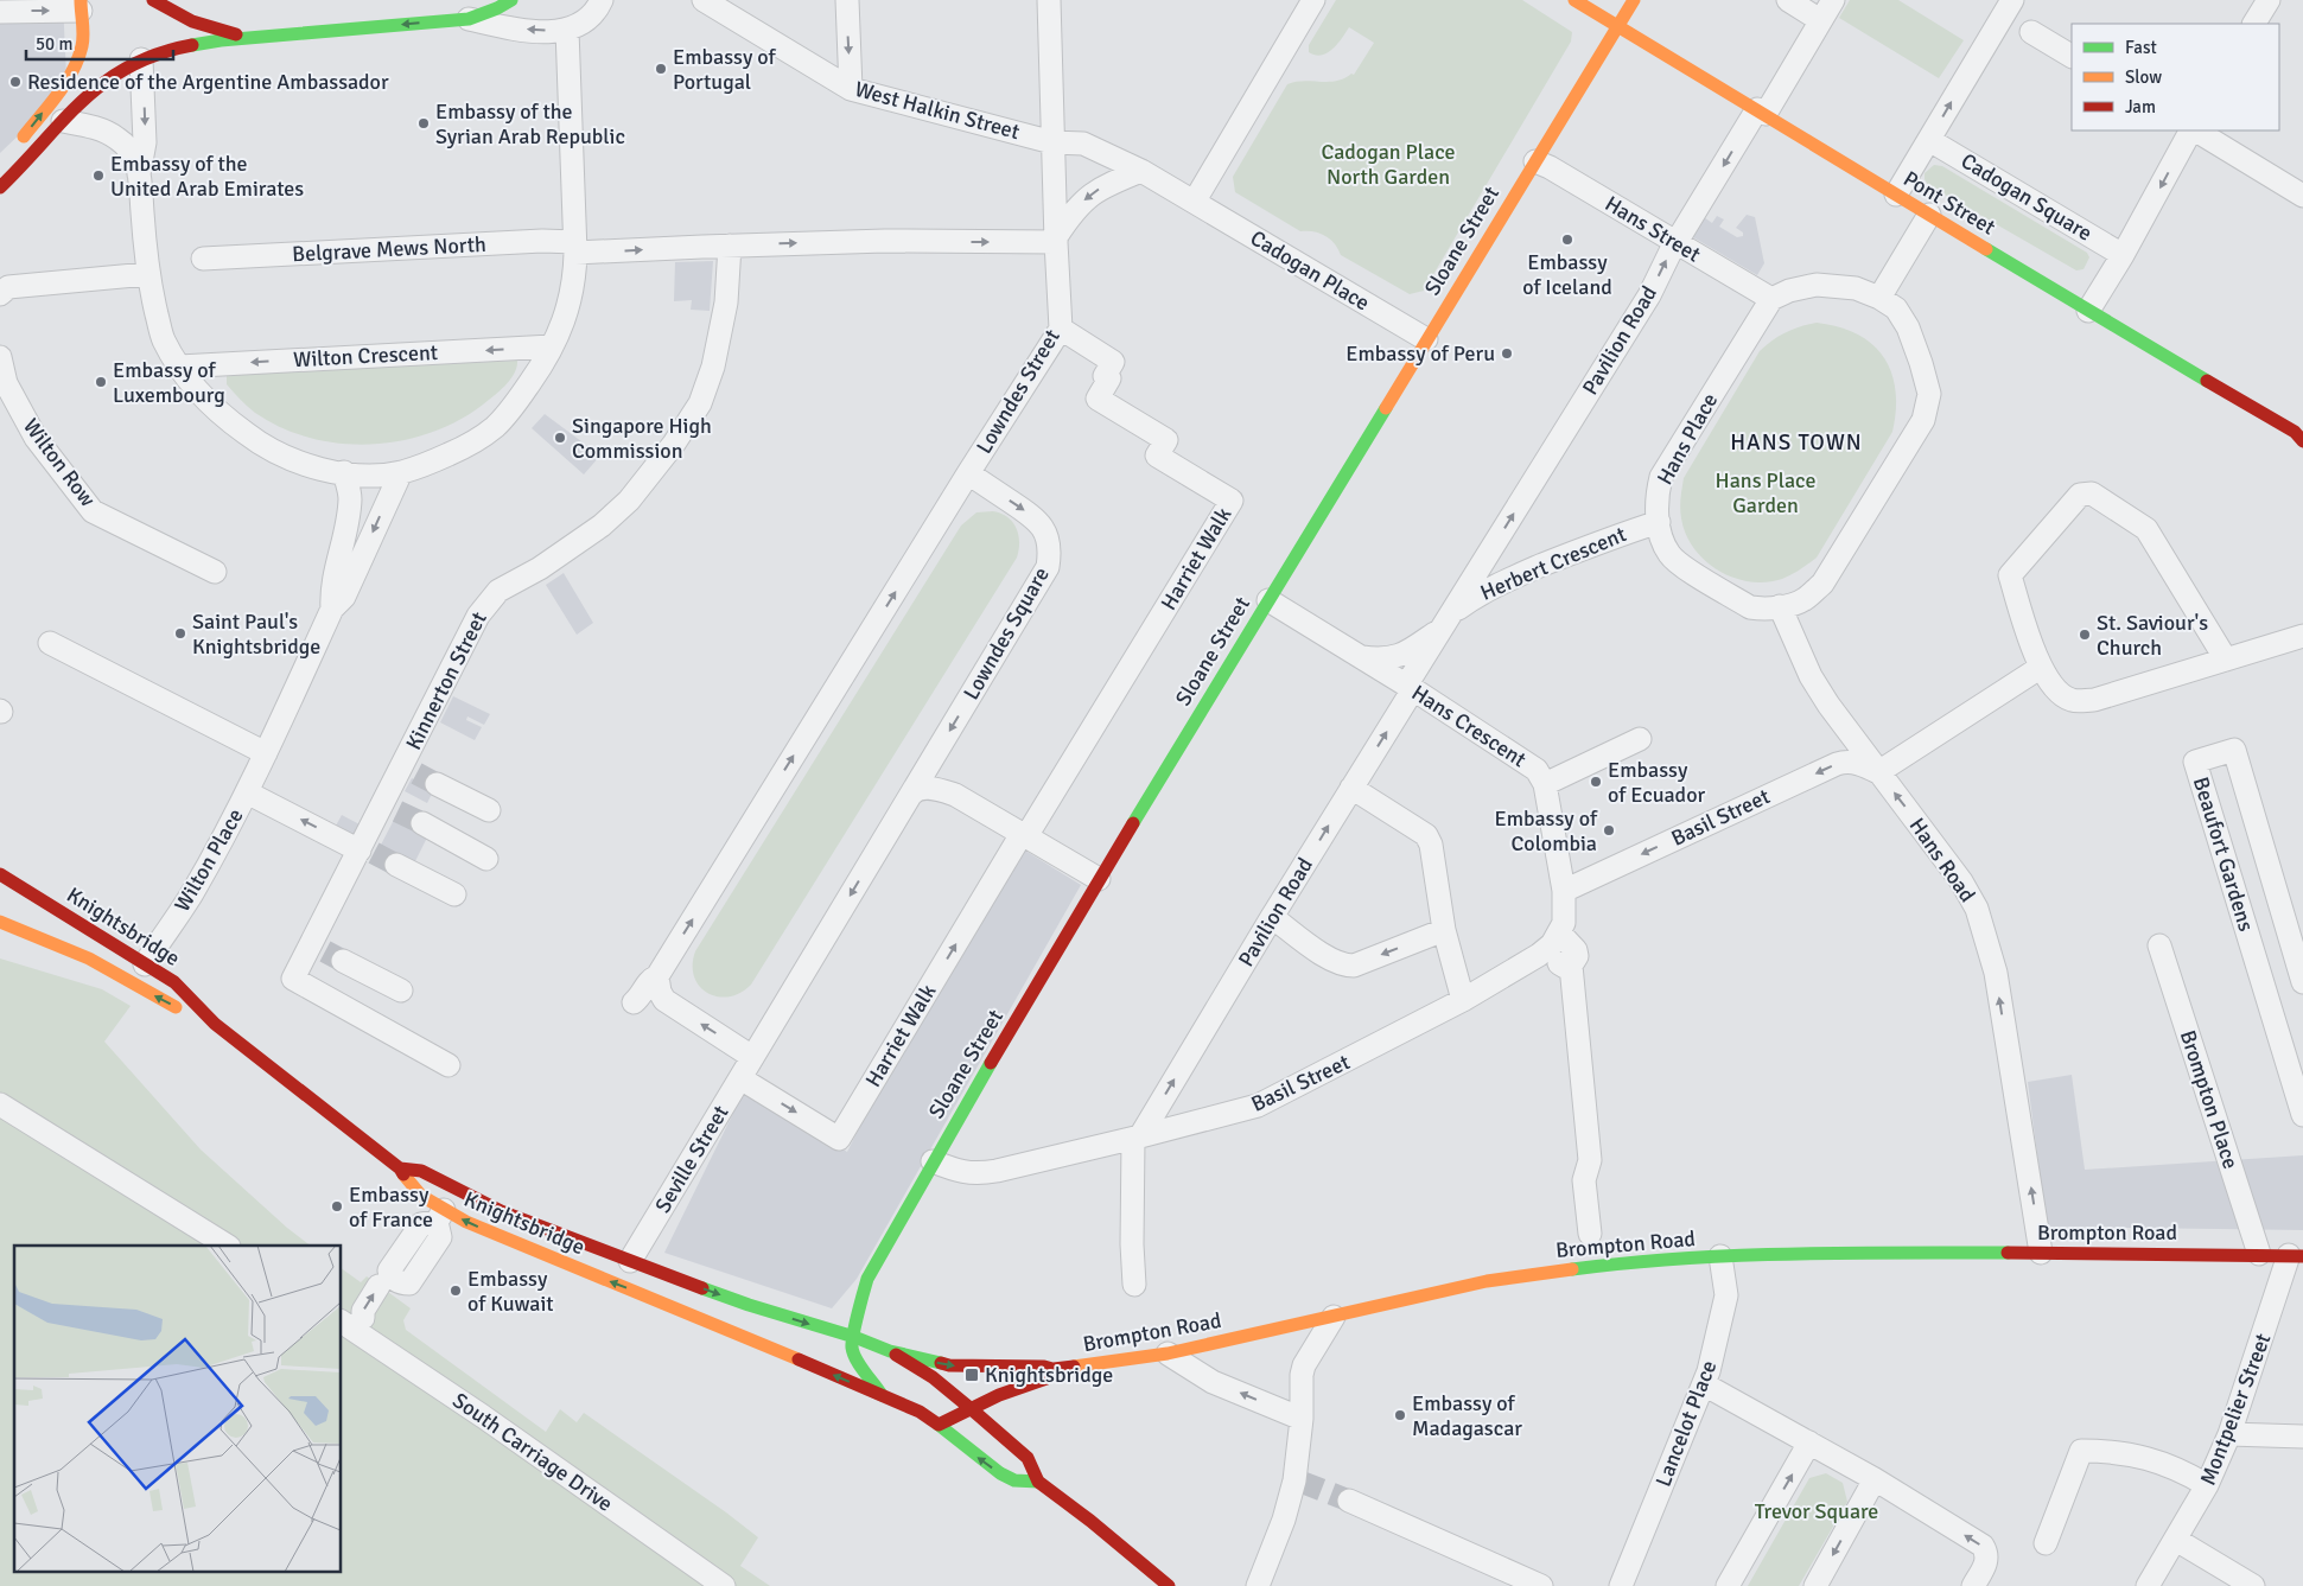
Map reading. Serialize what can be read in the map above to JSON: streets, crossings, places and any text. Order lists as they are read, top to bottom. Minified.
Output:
{"streets":{"main road":["Pont Street","Sloane Street","Knightsbridge","Brompton Road"],"street":["West Halkin Street","Cadogan Square","Hans Street","Belgrave Mews North","Cadogan Place","Pavilion Road","Wilton Crescent","Lowndes Street","Hans Place","Wilton Row","Harriet Walk","Herbert Crescent","Lowndes Square","Kinnerton Street","Hans Crescent","Basil Street","Beaufort Gardens","Wilton Place","Hans Road","Brompton Place","Seville Street","Montpelier Street","Lancelot Place","South Carriage Drive"]},"crossings":[["West Halkin Street","Lowndes Street"],["Pont Street","Sloane Street"],["Pont Street","Pavilion Road"],["Hans Street","Sloane Street"],["Hans Street","Pavilion Road"],["Hans Street","Hans Place"],["Sloane Street","Cadogan Place"],["Sloane Street","Hans Crescent"],["Sloane Street","Basil Street"],["Sloane Street","Knightsbridge"],["Belgrave Mews North","Lowndes Street"],["Belgrave Mews North","Kinnerton Street"],["Pavilion Road","Herbert Crescent"],["Pavilion Road","Hans Crescent"],["Pavilion Road","Basil Street"],["Lowndes Street","Harriet Walk"],["Lowndes Street","Lowndes Square"],["Hans Place","Herbert Crescent"],["Hans Place","Hans Road"],["Harriet Walk","Seville Street"],["Herbert Crescent","Hans Crescent"],["Lowndes Square","Seville Street"],["Hans Crescent","Basil Street"],["Basil Street","Hans Road"],["Wilton Place","Knightsbridge"],["Hans Road","Brompton Road"],["Knightsbridge","Seville Street"],["Knightsbridge","Brompton Road"],["Brompton Place","Brompton Road"],["Brompton Road","Montpelier Street"],["Brompton Road","Lancelot Place"]],"one_way":["Belgrave Mews North","Wilton Crescent","Hans Road"],"districts":["HANS TOWN"],"parks":["Cadogan Place North Garden","Hans Place Garden","Trevor Square"],"places":{"other":["Embassy of Portugal","Residence of the Argentine Ambassador","Embassy of the Syrian Arab Republic","Embassy of the United Arab Emirates","Embassy of Iceland","Embassy of Peru","Embassy of Luxembourg","Singapore High Commission","Saint Paul's Knightsbridge","St. Saviour's Church","Embassy of Ecuador","Embassy of Colombia","Embassy of France","Embassy of Kuwait","Embassy of Madagascar"],"transit":["Knightsbridge"]},"legend":["Fast","Slow","Jam"],"scale_bar":"50 m"}
